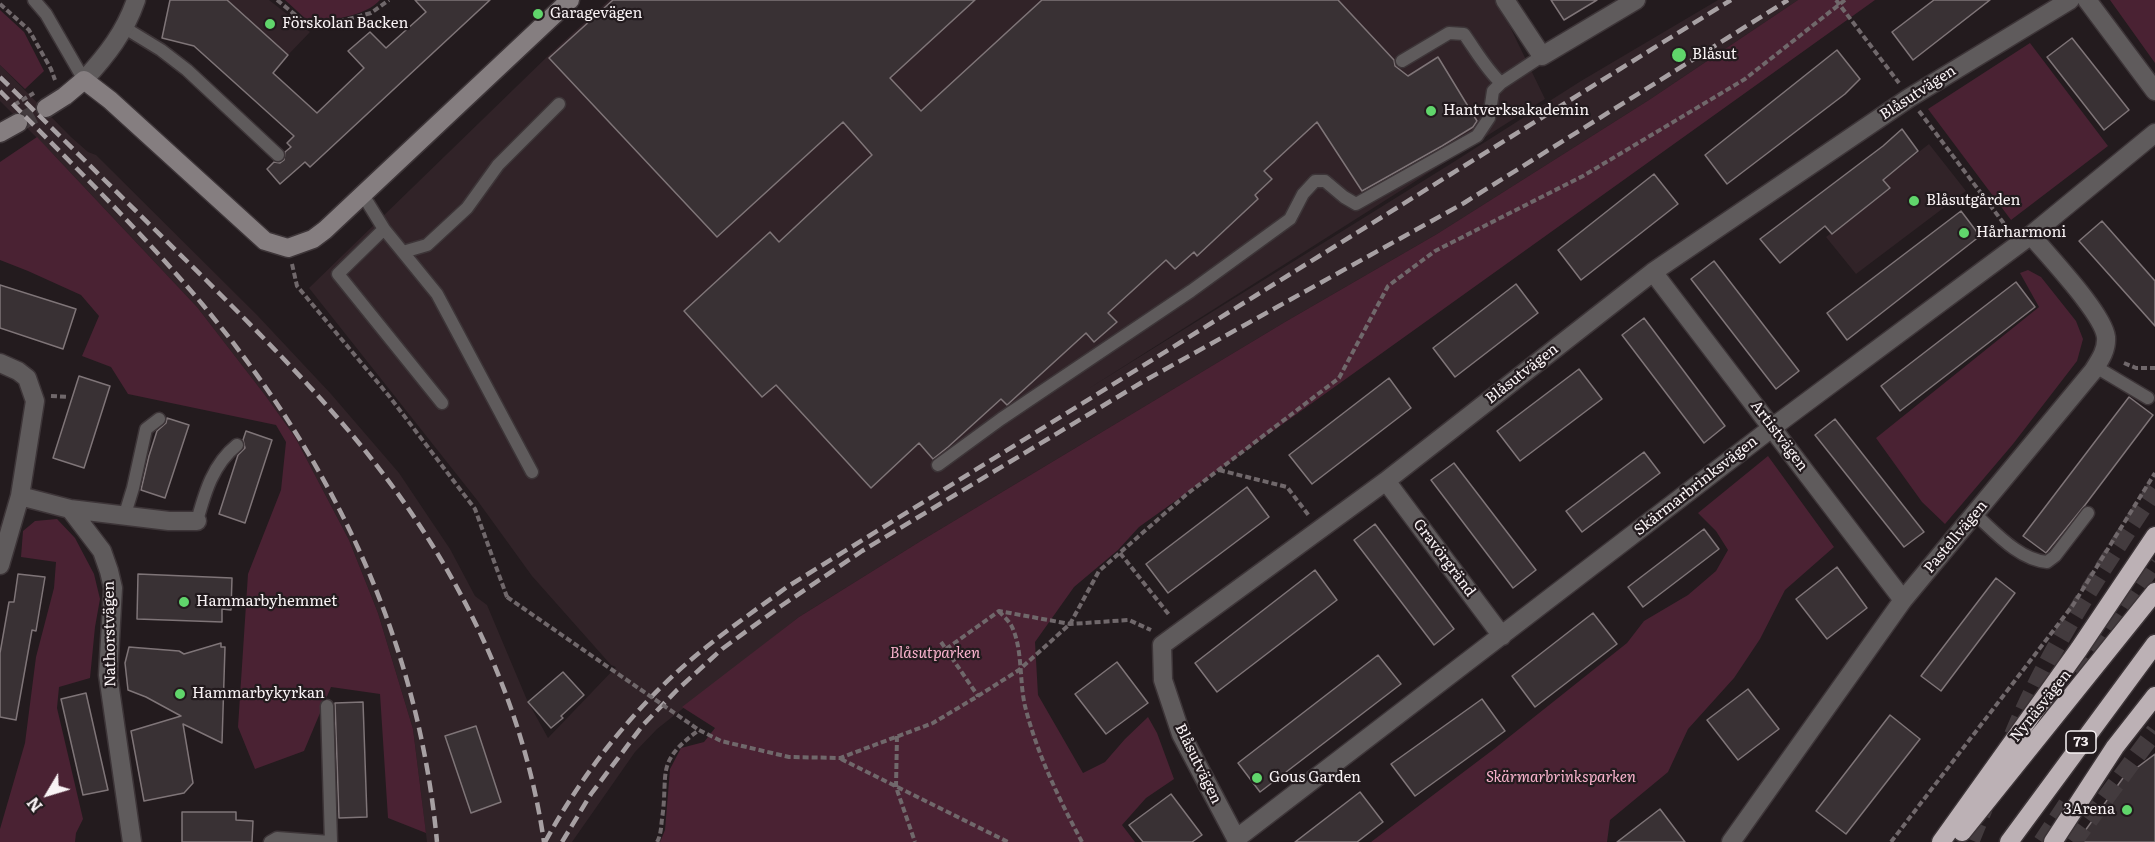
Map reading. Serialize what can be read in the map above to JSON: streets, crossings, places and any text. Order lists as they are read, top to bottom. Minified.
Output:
{"streets":{"highway":["Nynäsvägen","73"],"street":["Blåsutvägen","Artistvägen","Skärmarbrinksvägen","Pastellvägen","Gravörgränd","Nathorstvägen"]},"crossings":[["Blåsutvägen","Artistvägen"],["Blåsutvägen","Skärmarbrinksvägen"],["Blåsutvägen","Gravörgränd"],["Artistvägen","Skärmarbrinksvägen"],["Artistvägen","Pastellvägen"],["Skärmarbrinksvägen","Gravörgränd"]],"parks":["Blåsutparken","Skärmarbrinksparken"],"places":["Garagevägen","Förskolan Backen","Blåsut","Hantverksakademin","Blåsutgården","Hårharmoni","Hammarbyhemmet","Hammarbykyrkan","Gous Garden","3Arena"],"north":"bottom left"}
